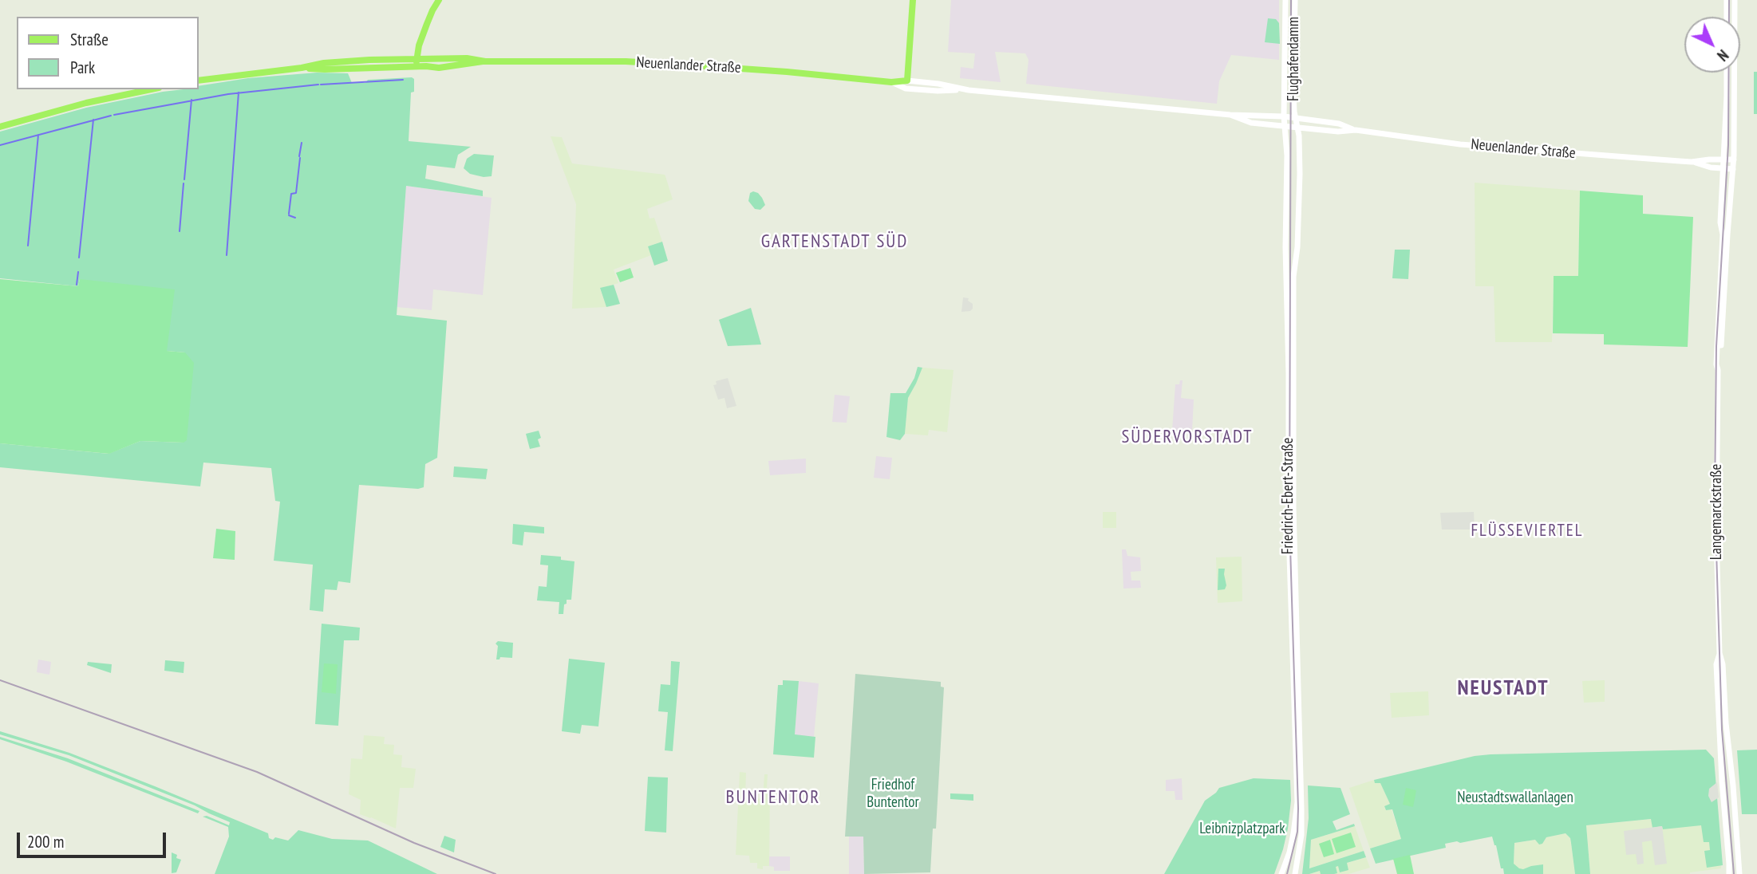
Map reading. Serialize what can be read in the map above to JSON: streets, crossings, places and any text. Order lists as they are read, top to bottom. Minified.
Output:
{"streets":{"main road":["Flughafendamm","Neuenlander Straße","Friedrich-Ebert-Straße","Langemarckstraße"]},"crossings":[["Flughafendamm","Neuenlander Straße"],["Flughafendamm","Friedrich-Ebert-Straße"],["Neuenlander Straße","Friedrich-Ebert-Straße"],["Neuenlander Straße","Langemarckstraße"]],"districts":["GARTENSTADT SÜD","SÜDERVORSTADT","FLÜSSEVIERTEL","NEUSTADT","BUNTENTOR"],"parks":["Friedhof Buntentor","Neustadtswallanlagen","Leibnizplatzpark"],"legend":["Straße","Park"],"scale_bar":"200 m","north":"bottom right"}
